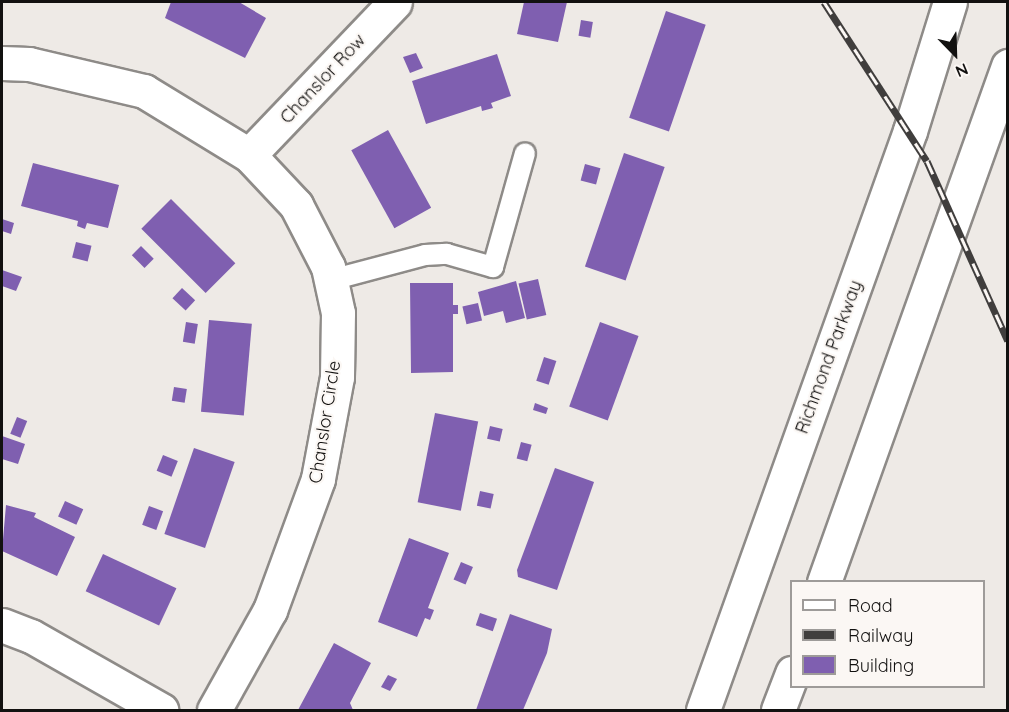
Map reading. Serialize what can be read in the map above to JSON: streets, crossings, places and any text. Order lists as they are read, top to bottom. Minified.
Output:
{"streets":{"main road":["Chanslor Row","Richmond Parkway","Chanslor Circle"]},"crossings":[["Chanslor Row","Chanslor Circle"]],"legend":["Road","Railway","Building"],"north":"bottom right"}
